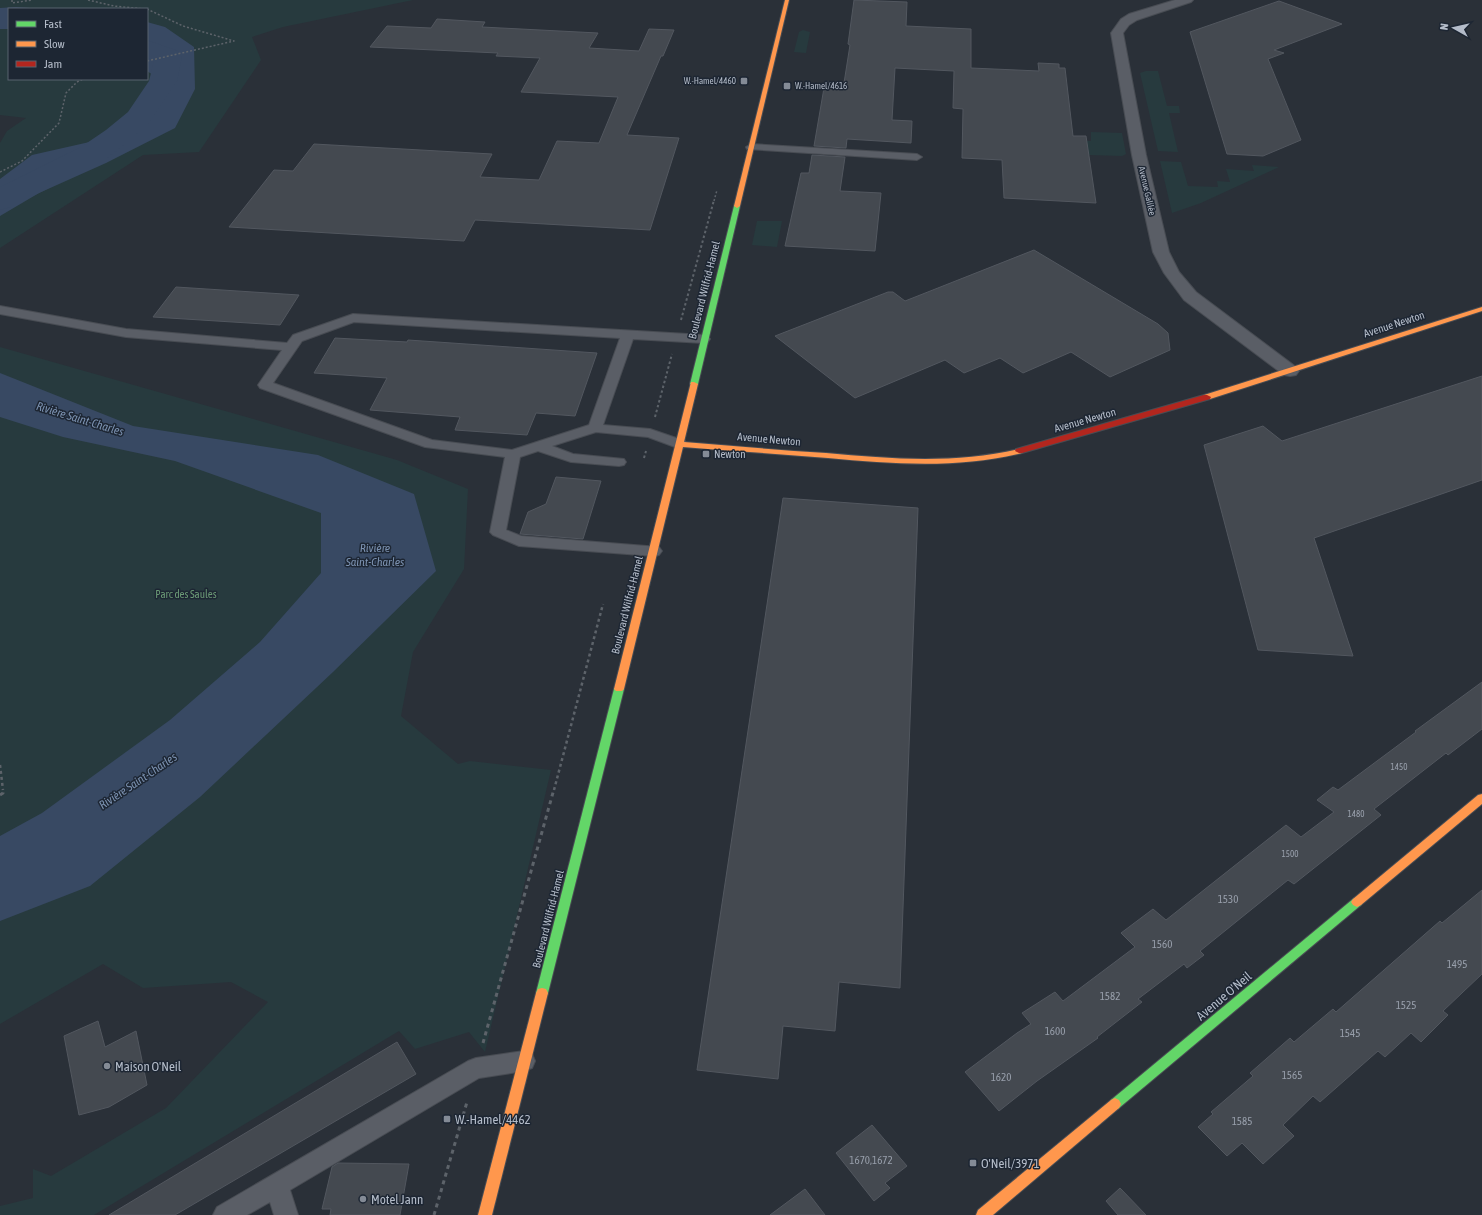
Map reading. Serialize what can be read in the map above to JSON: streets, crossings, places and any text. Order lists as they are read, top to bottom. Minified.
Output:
{"streets":{"main road":["Boulevard Wilfrid-Hamel","Avenue Newton","Avenue O'Neil"],"street":["Avenue Galilée"]},"crossings":[["Avenue Galilée","Avenue Newton"],["Boulevard Wilfrid-Hamel","Avenue Newton"]],"water":["Rivière Saint-Charles"],"parks":["Parc des Saules"],"places":{"transit":["W.-Hamel/4460","W.-Hamel/4616","Newton","W.-Hamel/4462","O'Neil/3971"],"other":["Maison O'Neil","Motel Jann"]},"house_numbers":["1450","1480","1500","1530","1560","1495","1582","1525","1600","1545","1565","1620","1585","1670,1672"],"legend":["Fast","Slow","Jam"],"north":"left"}
